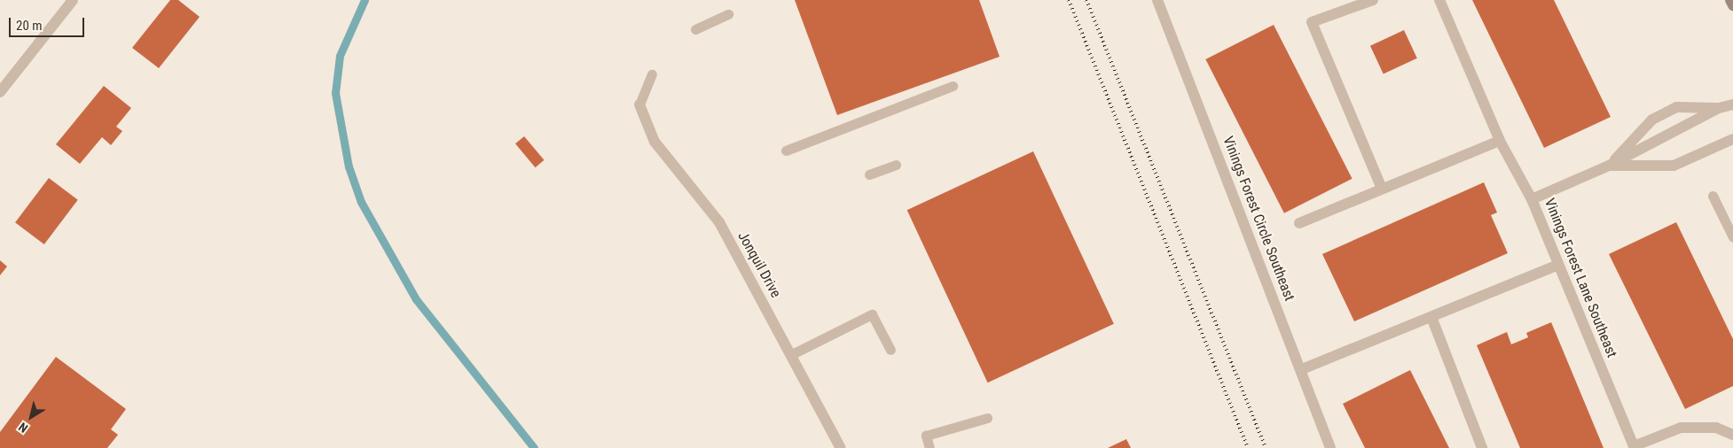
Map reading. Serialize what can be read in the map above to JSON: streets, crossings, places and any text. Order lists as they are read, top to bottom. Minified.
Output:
{"streets":{"street":["Vinings Forest Circle Southeast","Jonquil Drive","Vinings Forest Lane Southeast"]},"scale_bar":"20 m","north":"bottom left"}
